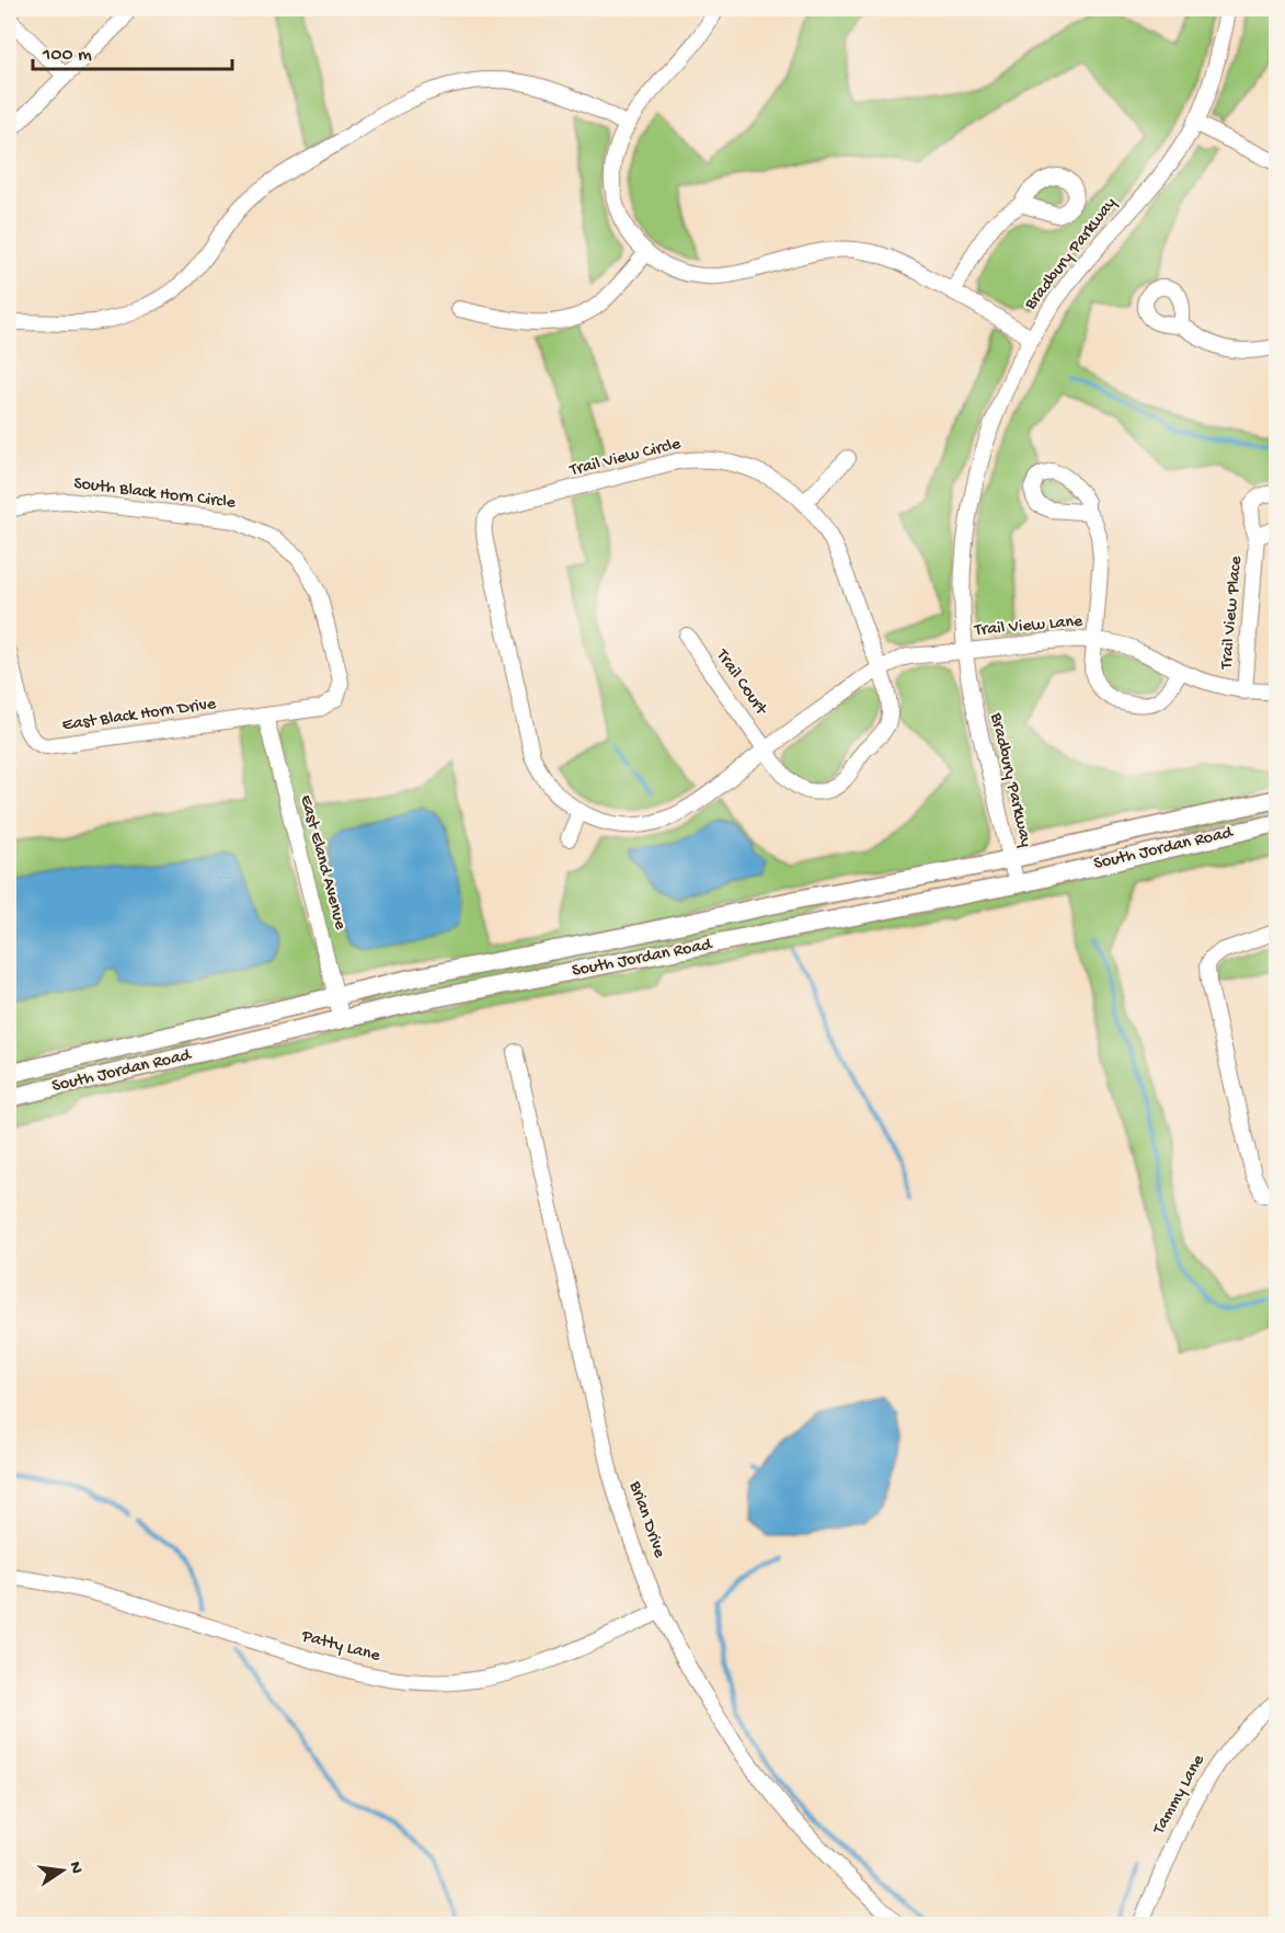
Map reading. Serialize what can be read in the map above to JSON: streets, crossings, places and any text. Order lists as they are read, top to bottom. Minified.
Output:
{"streets":{"main road":["South Jordan Road"],"street":["Bradbury Parkway","Trail View Circle","South Black Horn Circle","Trail View Place","Trail View Lane","Trail Court","East Black Horn Drive","East Eland Avenue","Brian Drive","Patty Lane","Tammy Lane"]},"crossings":[["Bradbury Parkway","Trail View Circle"],["Bradbury Parkway","Trail View Lane"],["Bradbury Parkway","South Jordan Road"],["Trail View Circle","Trail View Lane"],["Trail View Circle","Trail Court"],["South Black Horn Circle","East Black Horn Drive"],["South Black Horn Circle","East Eland Avenue"],["Trail View Place","Trail View Lane"],["East Black Horn Drive","East Eland Avenue"],["South Jordan Road","East Eland Avenue"],["Brian Drive","Patty Lane"]],"scale_bar":"100 m","north":"right"}
